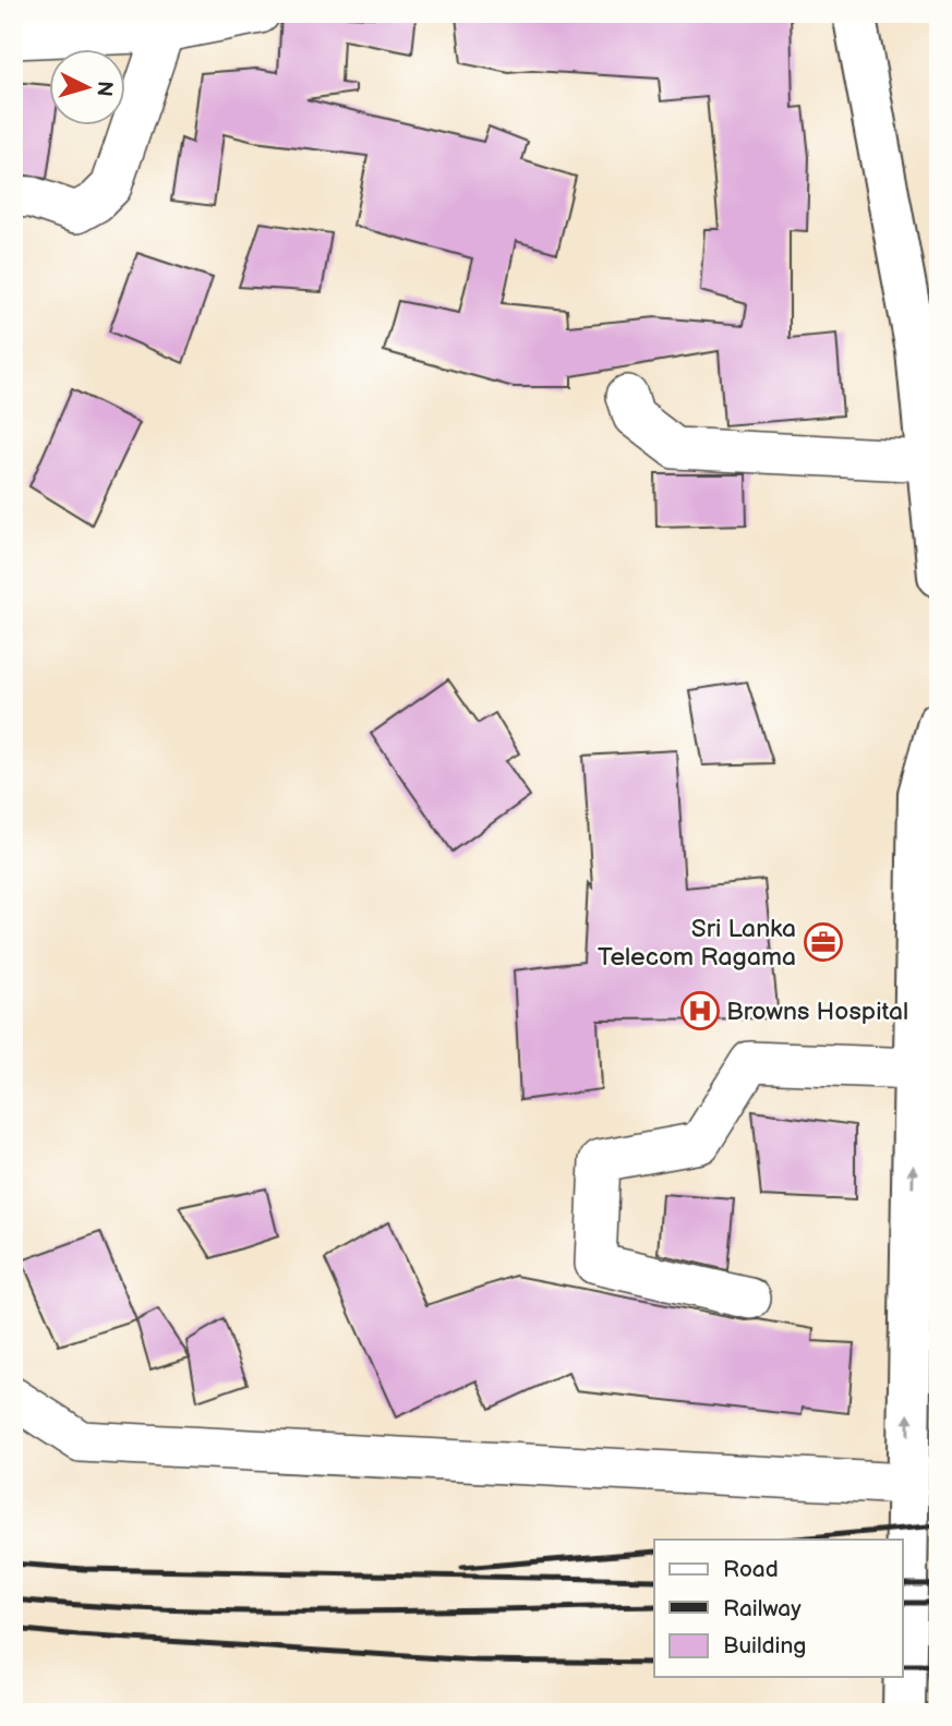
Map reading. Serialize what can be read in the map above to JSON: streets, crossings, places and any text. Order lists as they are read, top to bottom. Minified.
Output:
{"places":{"office":["Sri Lanka Telecom Ragama"],"hospital":["Browns Hospital"]},"legend":["Road","Railway","Building"],"north":"right"}
